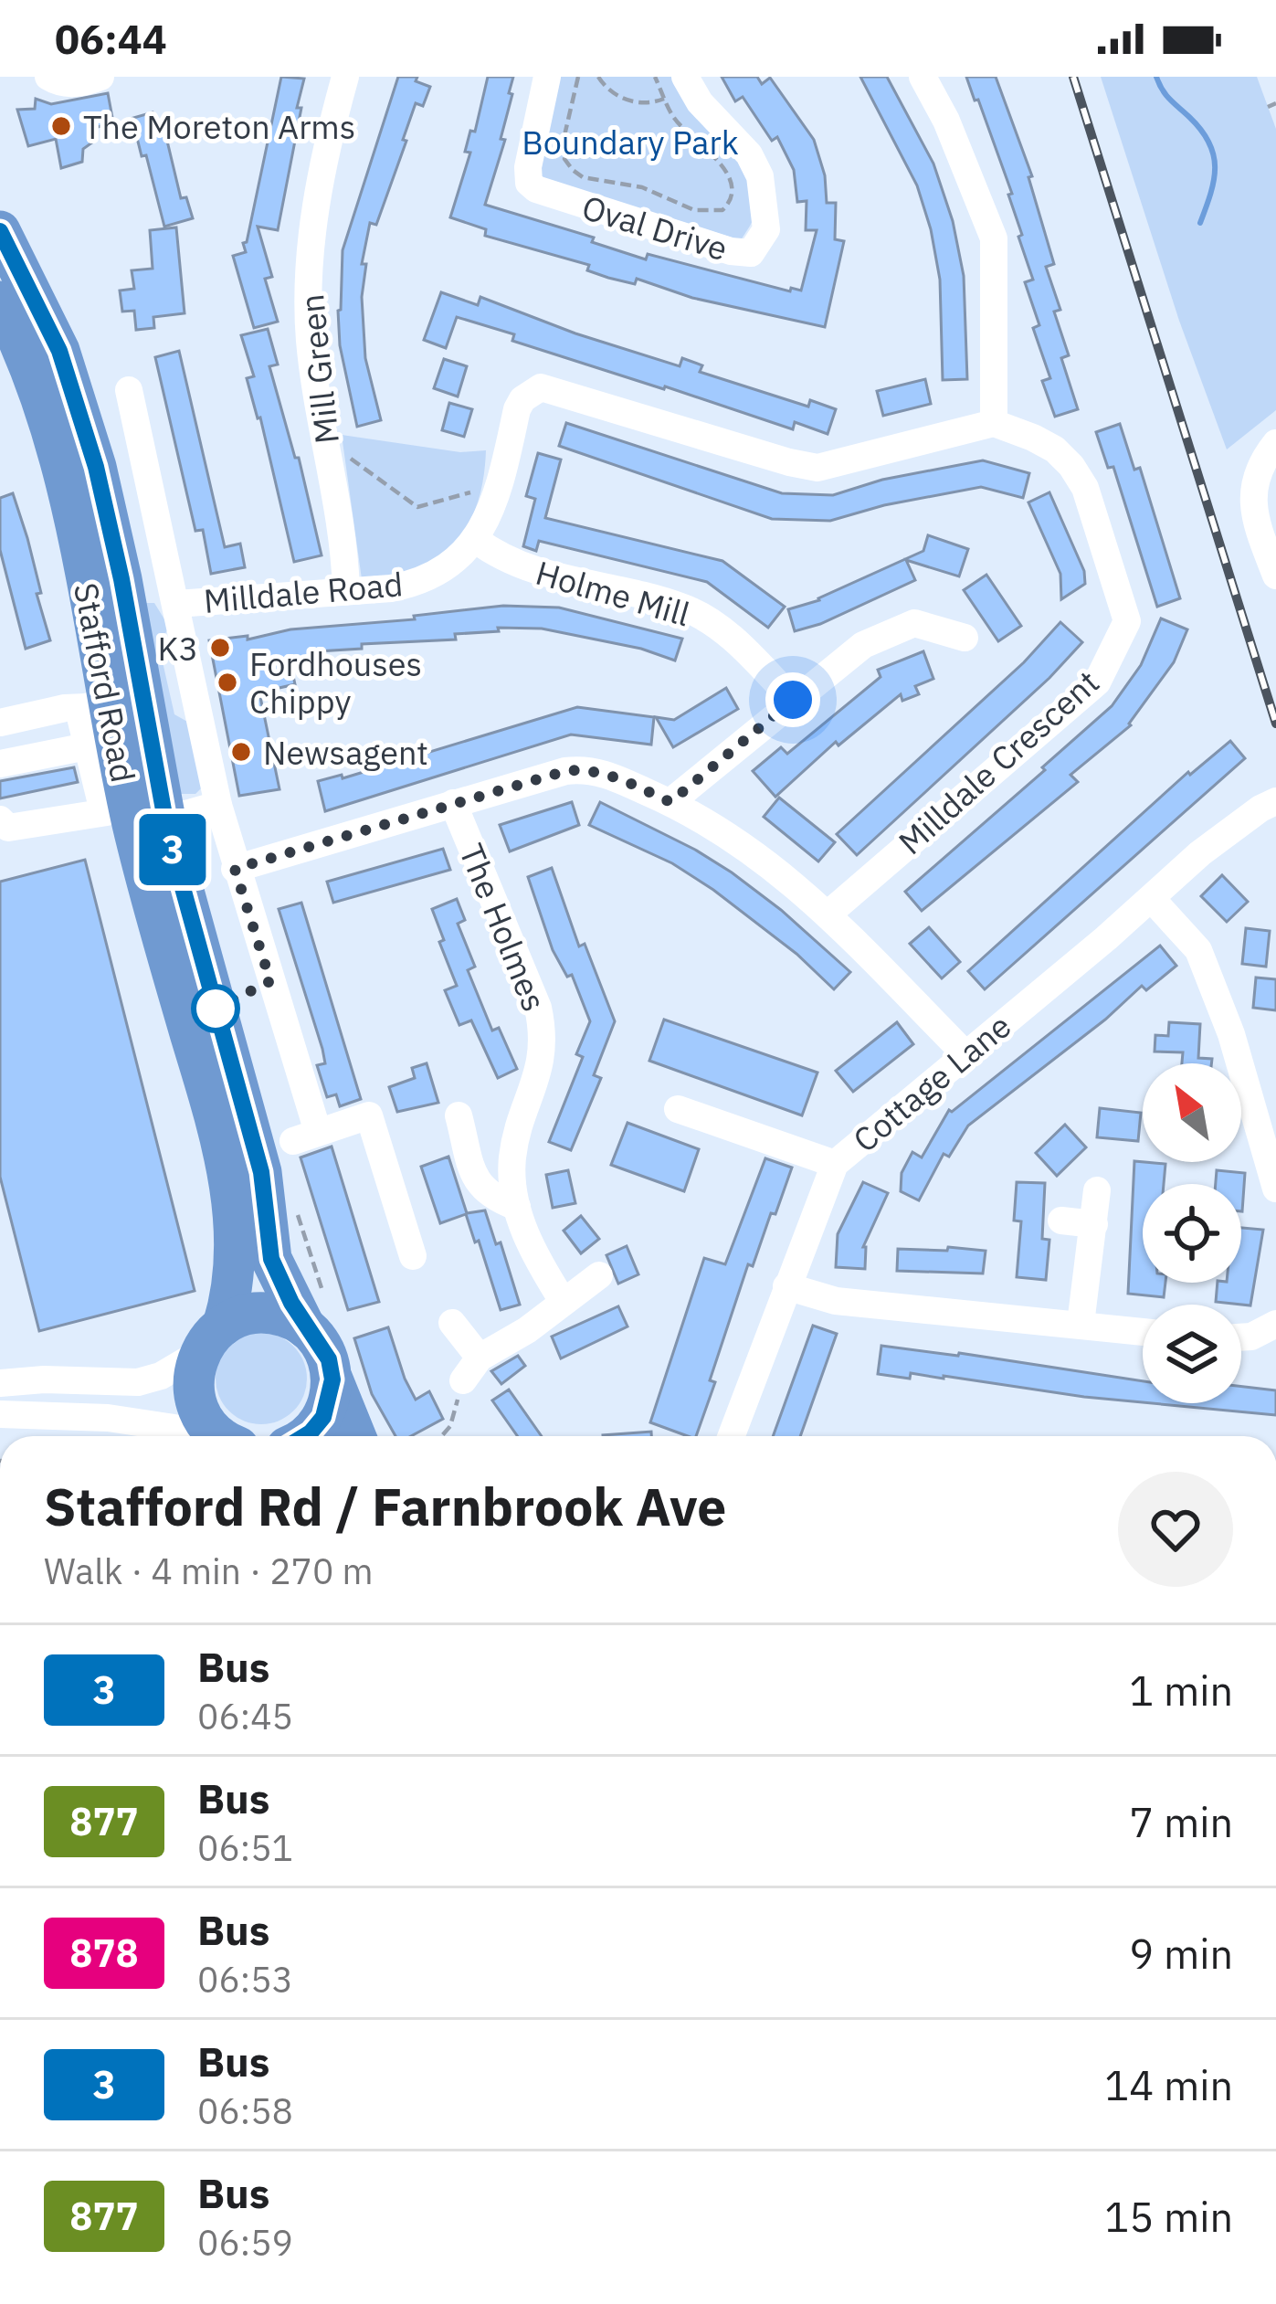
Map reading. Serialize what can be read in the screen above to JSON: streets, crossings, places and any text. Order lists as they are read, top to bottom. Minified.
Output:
{"streets":{"highway":["Stafford Road"],"street":["Oval Drive","Mill Green","Milldale Road","Holme Mill","Milldale Crescent","The Holmes","Cottage Lane"]},"crossings":[["Mill Green","Milldale Road"],["Milldale Road","Holme Mill"],["Milldale Road","Milldale Crescent"]],"parks":["Boundary Park"],"places":["The Moreton Arms","K3","Fordhouses Chippy","Newsagent"],"lines":["bus line 3"],"north":"top left","page":{"status":"06:44","on_map":"3","heading":["Stafford Rd / Farnbrook Ave","Walk · 4 min · 270 m"],"list":[{"mark":"3","name":"Bus","note":"06:45","value":"1 min"},{"mark":"877","name":"Bus","note":"06:51","value":"7 min"},{"mark":"878","name":"Bus","note":"06:53","value":"9 min"},{"mark":"3","name":"Bus","note":"06:58","value":"14 min"},{"mark":"877","name":"Bus","note":"06:59","value":"15 min"}]}}
